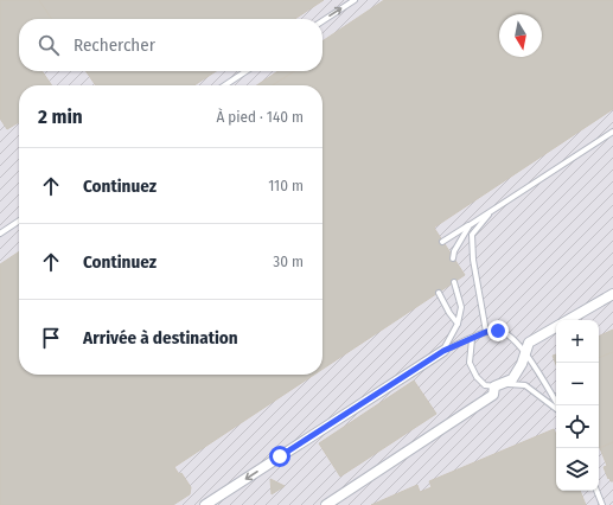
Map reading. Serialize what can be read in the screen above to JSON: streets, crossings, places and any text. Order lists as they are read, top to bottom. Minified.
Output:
{"north":"bottom","page":{"search":"Rechercher","heading":["2 min","À pied · 140 m"],"list":[["Continuez","110 m"],["Continuez","30 m"],"Arrivée à destination"],"map_buttons":["+","−"]}}
